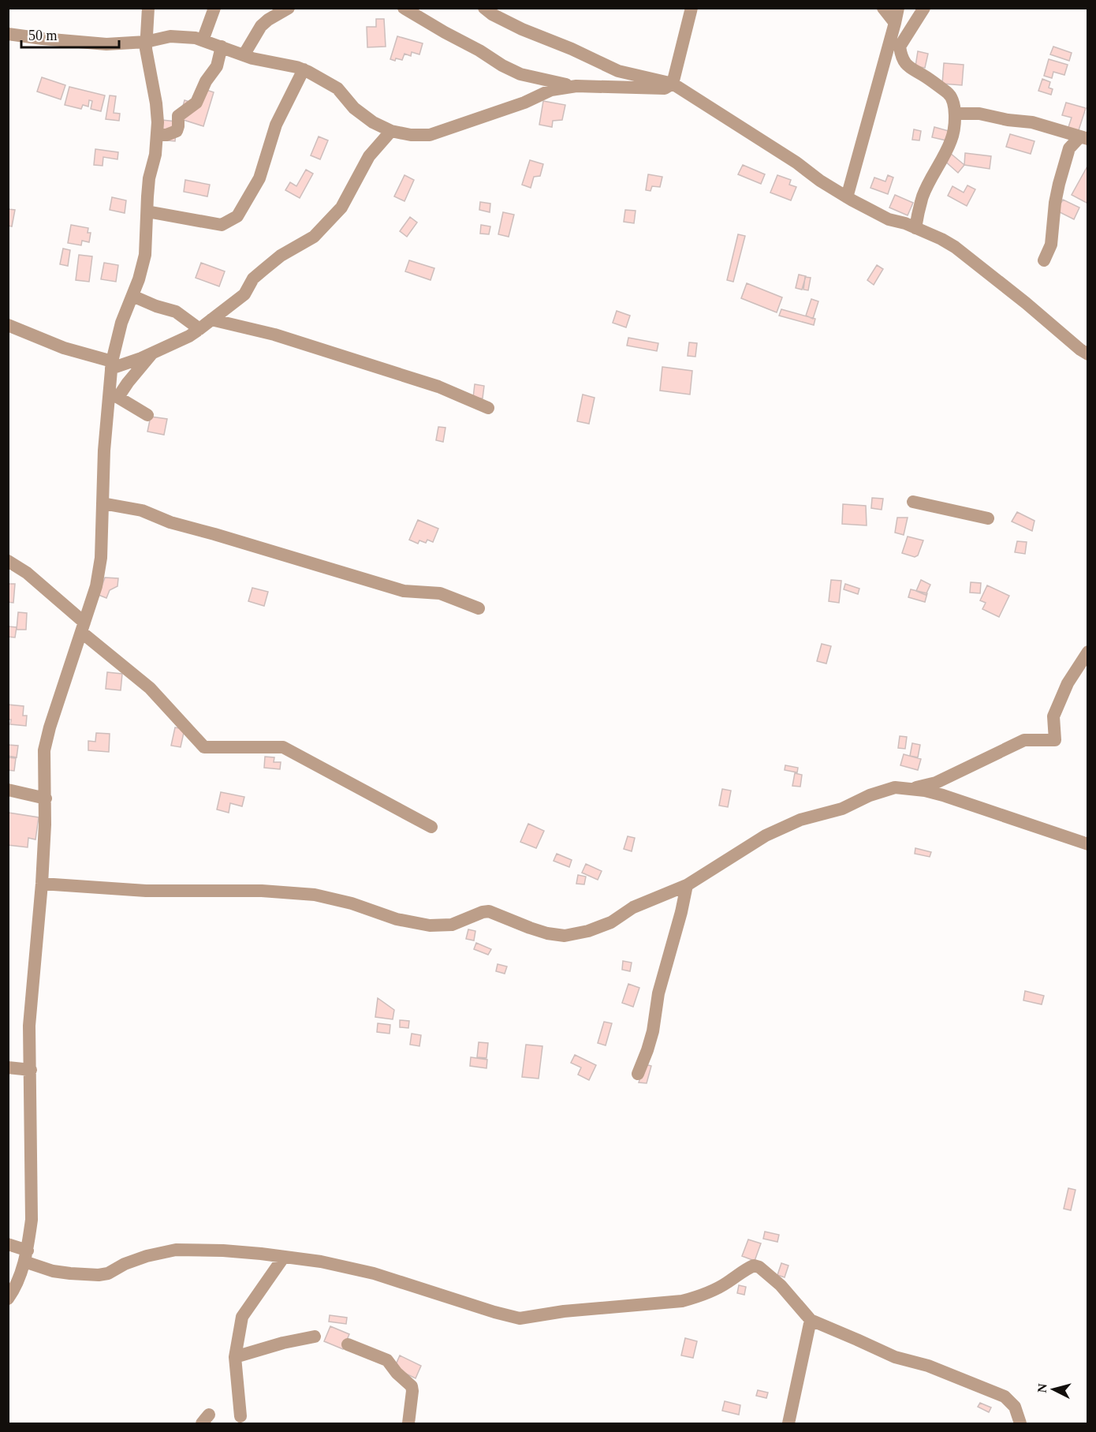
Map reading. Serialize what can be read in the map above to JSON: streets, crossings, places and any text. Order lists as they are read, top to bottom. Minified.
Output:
{"scale_bar":"50 m","north":"left"}
